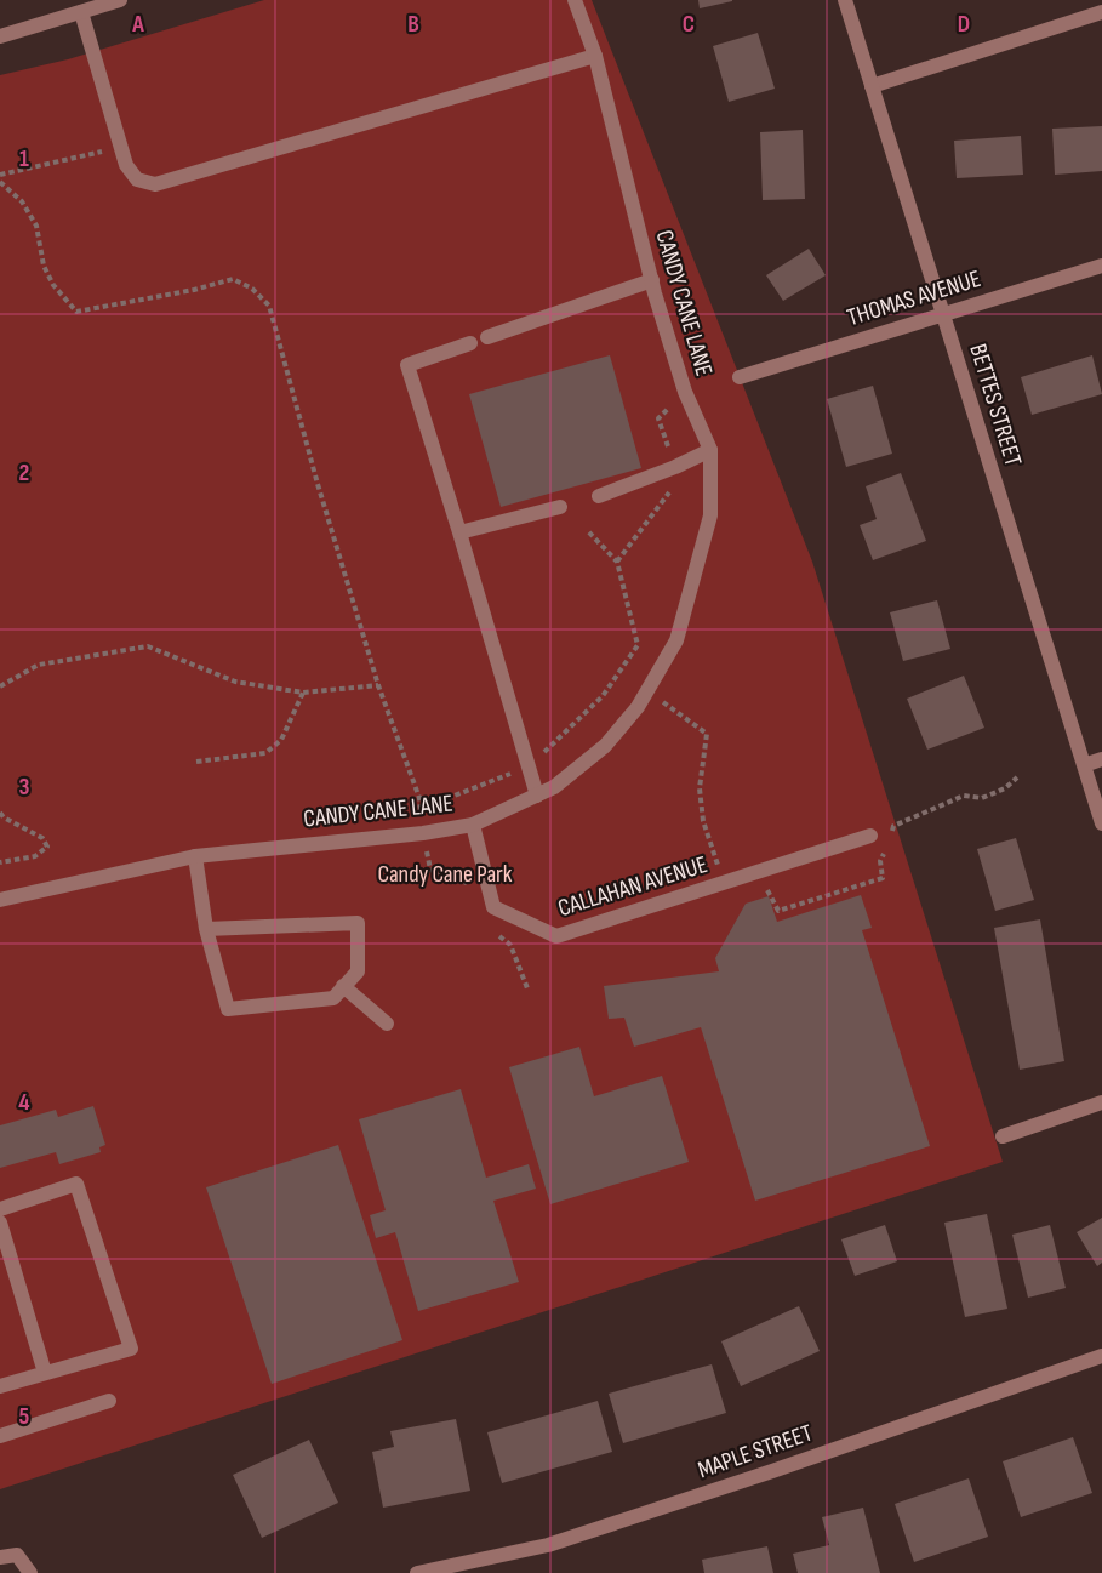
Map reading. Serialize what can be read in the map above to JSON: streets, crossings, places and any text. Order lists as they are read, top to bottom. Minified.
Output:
{"streets":{"street":["THOMAS AVENUE","CANDY CANE LANE","BETTES STREET","CALLAHAN AVENUE","MAPLE STREET"]},"crossings":[["THOMAS AVENUE","BETTES STREET"],["CANDY CANE LANE","CALLAHAN AVENUE"]],"parks":["Candy Cane Park"],"grid":{"columns":["A","B","C","D"],"rows":["1","2","3","4","5"]}}
